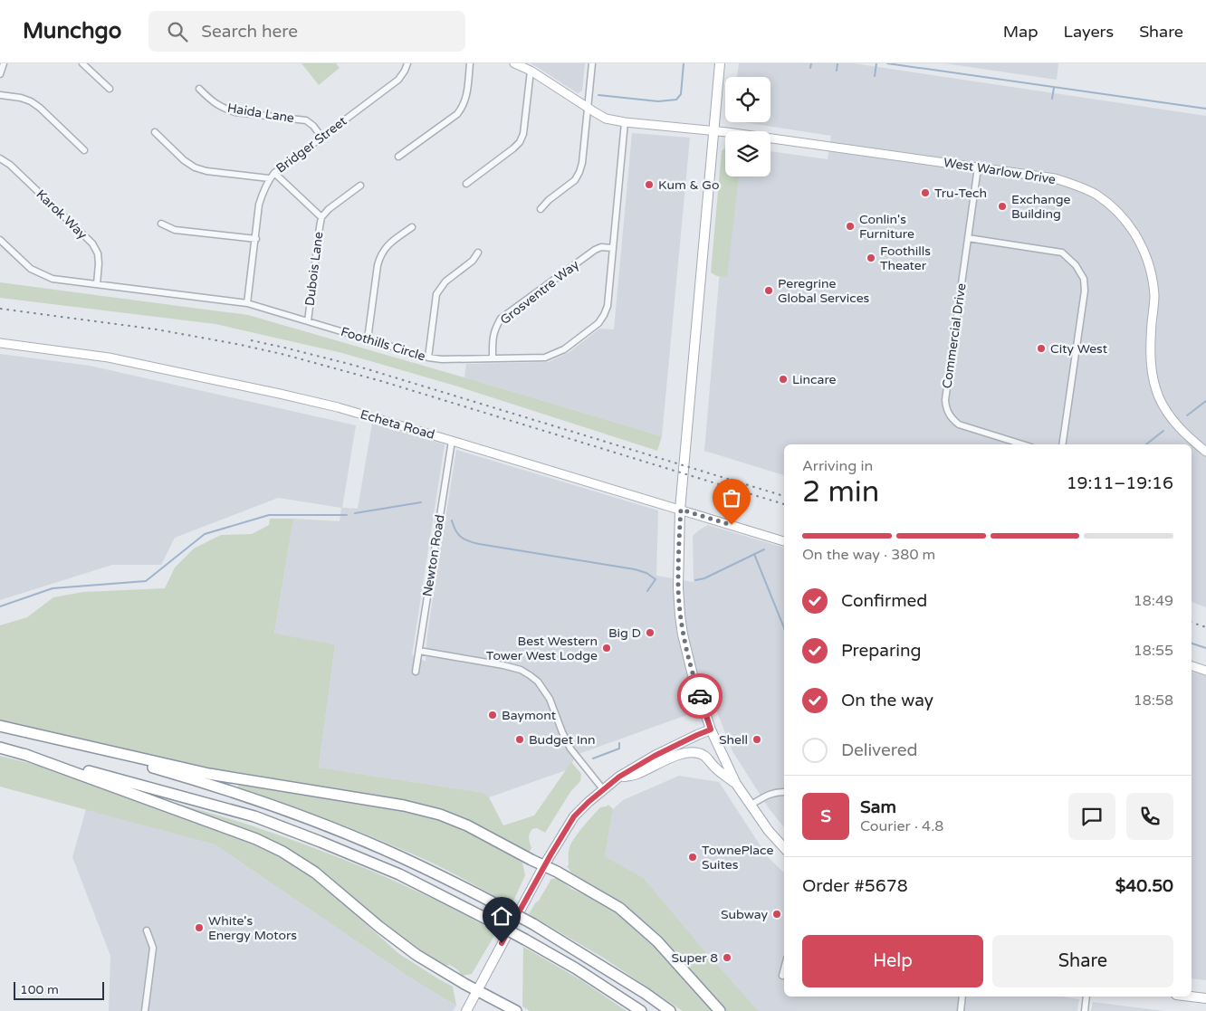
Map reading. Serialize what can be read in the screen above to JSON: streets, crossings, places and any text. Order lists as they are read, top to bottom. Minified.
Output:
{"streets":{"street":["Haida Lane","Bridger Street","West Warlow Drive","Karok Way","Dubois Lane","Grosventre Way","Commercial Drive","Foothills Circle","Echeta Road","Newton Road"]},"crossings":[["Haida Lane","Bridger Street"],["Bridger Street","Dubois Lane"],["Bridger Street","Foothills Circle"],["West Warlow Drive","Commercial Drive"],["West Warlow Drive","Foothills Circle"],["Karok Way","Foothills Circle"],["Dubois Lane","Foothills Circle"],["Grosventre Way","Foothills Circle"],["Echeta Road","Newton Road"]],"places":["Kum & Go","Tru-Tech","Exchange Building","Conlin's Furniture","Foothills Theater","Peregrine Global Services","City West","Lincare","Big D","Best Western Tower West Lodge","Baymont","Budget Inn","Shell","TownePlace Suites","Subway","White's Energy Motors","Super 8"],"scale_bar":"100 m","page":{"header":"Munchgo","search":"Search here","nav":["Map","Layers","Share"],"heading":["2 min","Arriving in","19:11–19:16"],"panel":["Sam","Courier · 4.8","Order #5678","$40.50"],"bar":"On the way · 380 m","list":[["Confirmed","18:49"],["Preparing","18:55"],["On the way","18:58"],"Delivered"],"round":"S","buttons":["Help","Share"],"scale":"100 m"}}
